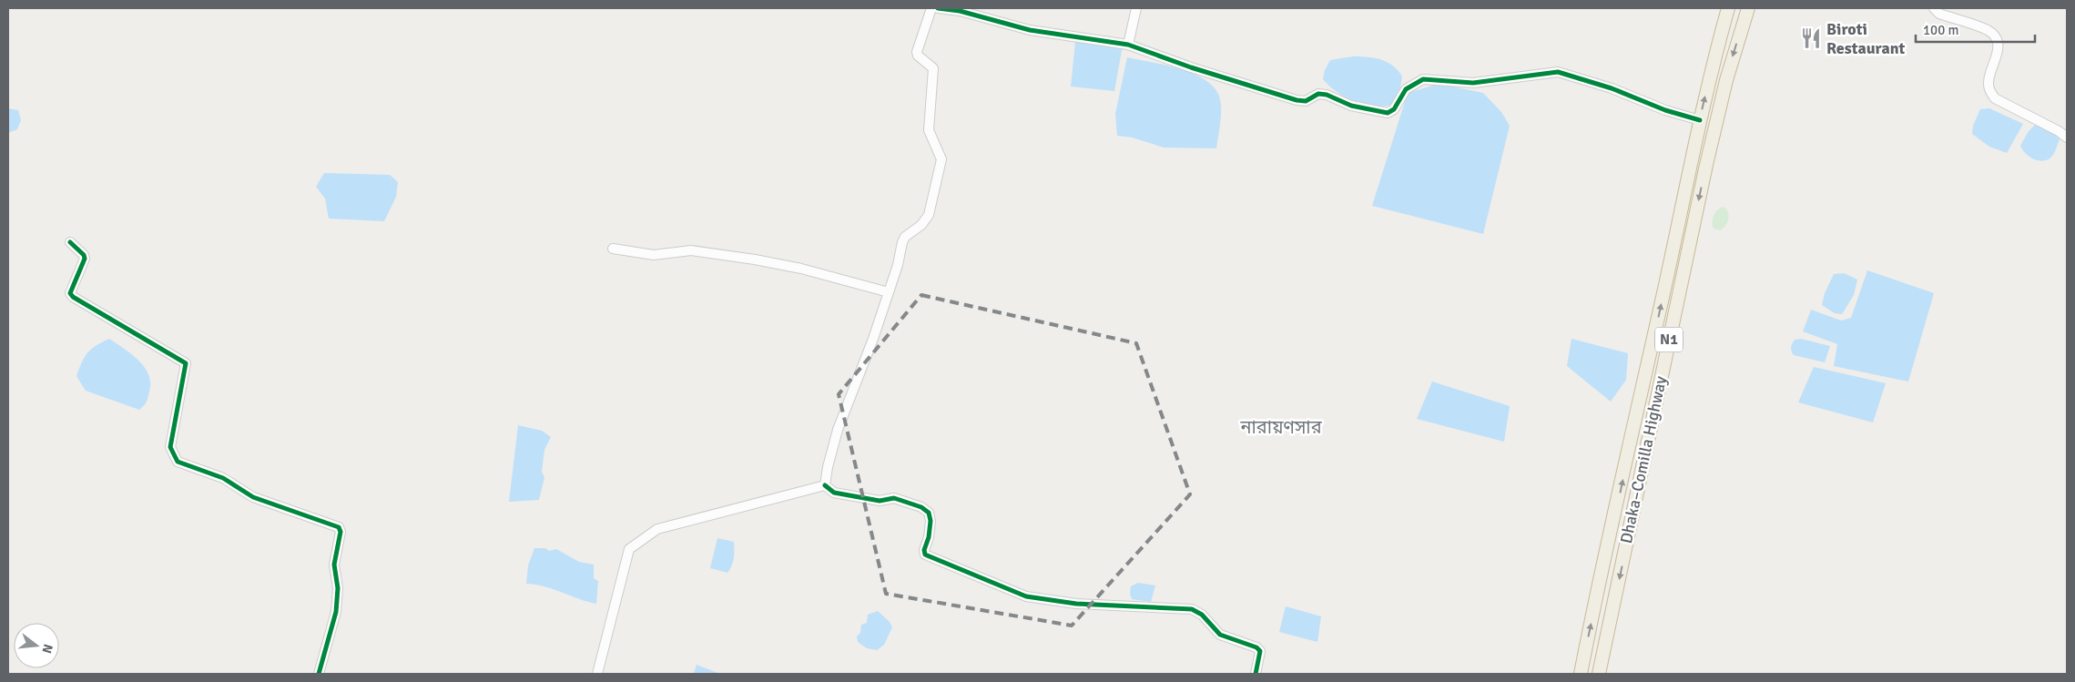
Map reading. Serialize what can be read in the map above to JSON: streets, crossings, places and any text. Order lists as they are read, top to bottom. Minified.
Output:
{"streets":{"highway":["N1","Dhaka–Comilla Highway"]},"districts":["নারায়ণসার"],"places":{"restaurant":["Biroti Restaurant"]},"scale_bar":"100 m","north":"right"}
